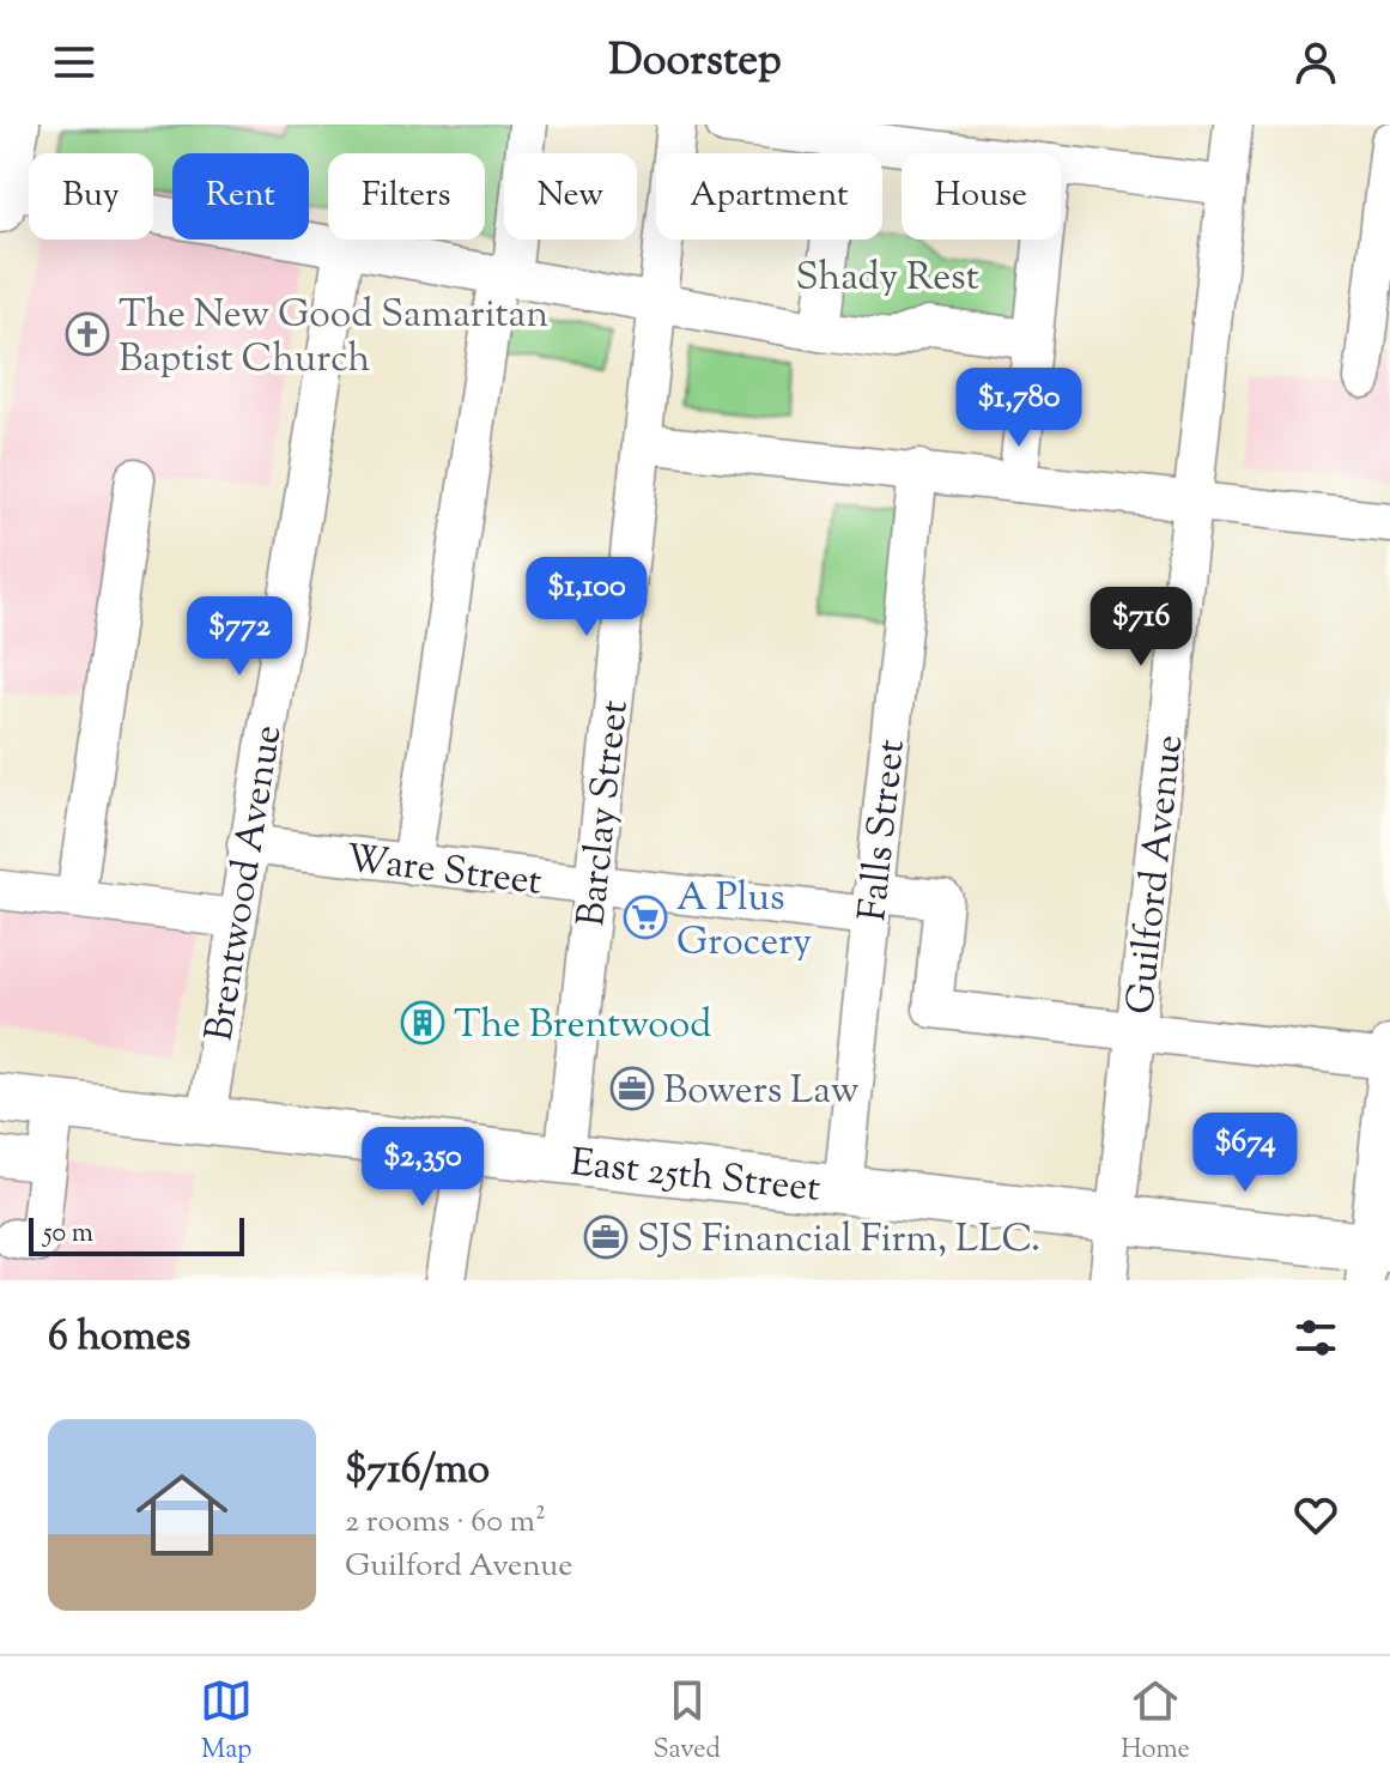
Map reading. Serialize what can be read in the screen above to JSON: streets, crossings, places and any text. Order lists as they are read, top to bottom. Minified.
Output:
{"streets":{"main road":["East 25th Street"],"street":["Barclay Street","Falls Street","Ware Street","Guilford Avenue","Brentwood Avenue"]},"crossings":[["Barclay Street","Ware Street"],["Barclay Street","East 25th Street"],["Falls Street","Ware Street"],["Falls Street","East 25th Street"],["Ware Street","Guilford Avenue"],["Ware Street","Brentwood Avenue"],["Guilford Avenue","East 25th Street"],["Brentwood Avenue","East 25th Street"]],"parks":["Shady Rest"],"places":{"church":["The New Good Samaritan Baptist Church"],"supermarket":["A Plus Grocery"],"building":["The Brentwood"],"office":["Bowers Law","SJS Financial Firm, LLC."]},"scale_bar":"50 m","page":{"header":"Doorstep","chip":["Buy","Rent","Filters","New","Apartment","House"],"price":["$1,780","$1,100","$716","$772","$674","$2,350"],"scale":"50 m","heading":"6 homes","list":[{"name":"$716/mo","note":"2 rooms · 60 m² · Guilford Avenue"}],"tabs":["Map","Saved","Home"]}}
